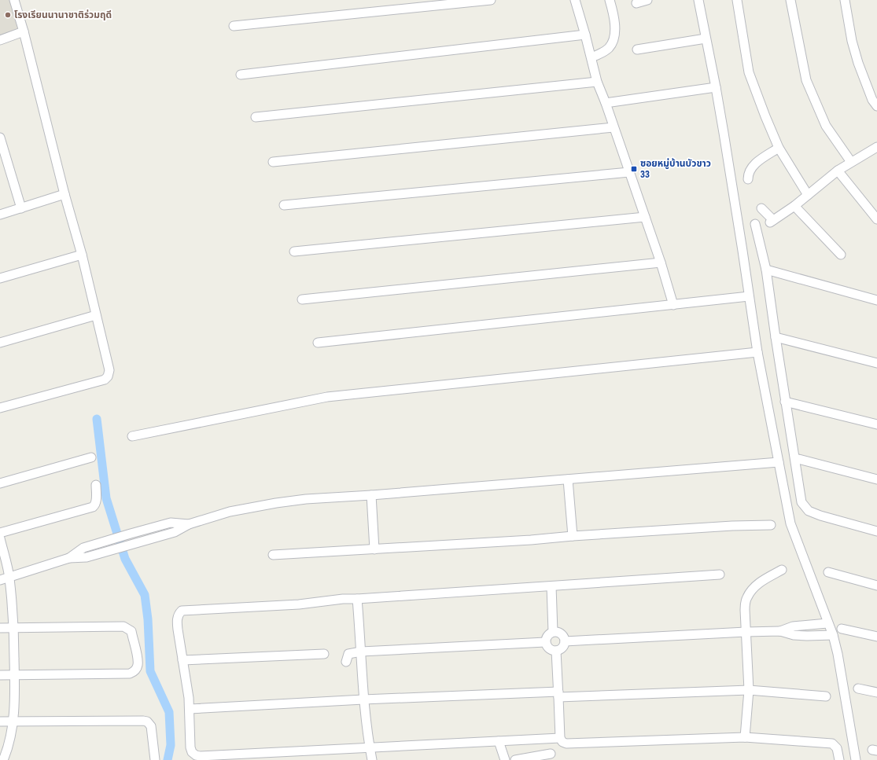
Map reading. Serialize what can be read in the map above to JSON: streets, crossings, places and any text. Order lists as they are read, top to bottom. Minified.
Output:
{"places":{"other":["โรงเรียนนานาชาติร่วมฤดี"],"transit":["ซอยหมู่บ้านบัวขาว 33"]}}
